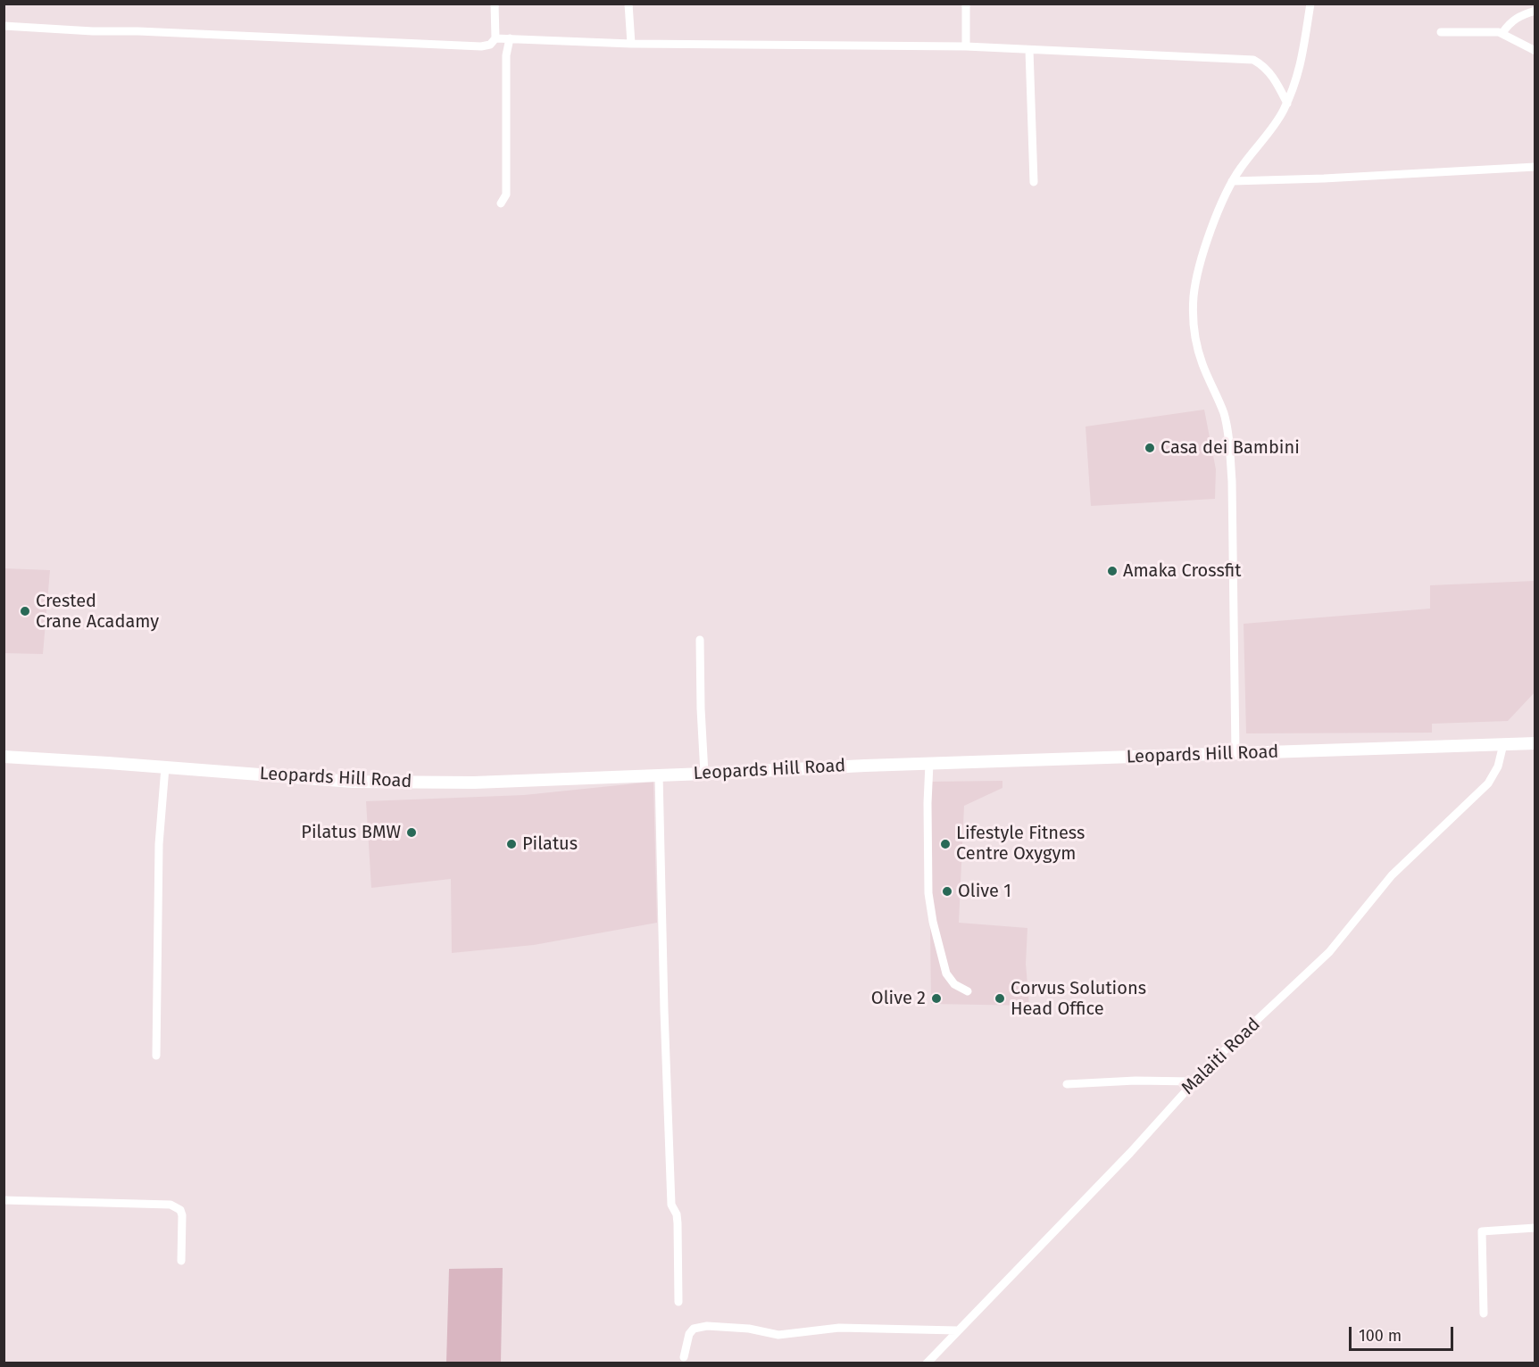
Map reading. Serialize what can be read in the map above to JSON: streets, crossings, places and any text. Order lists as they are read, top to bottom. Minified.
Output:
{"streets":{"main road":["Leopards Hill Road"],"street":["Malaiti Road"]},"crossings":[["Leopards Hill Road","Malaiti Road"]],"places":["Casa dei Bambini","Amaka Crossfit","Crested Crane Acadamy","Pilatus BMW","Pilatus","Lifestyle Fitness Centre Oxygym","Olive 1","Olive 2","Corvus Solutions Head Office"],"scale_bar":"100 m"}
